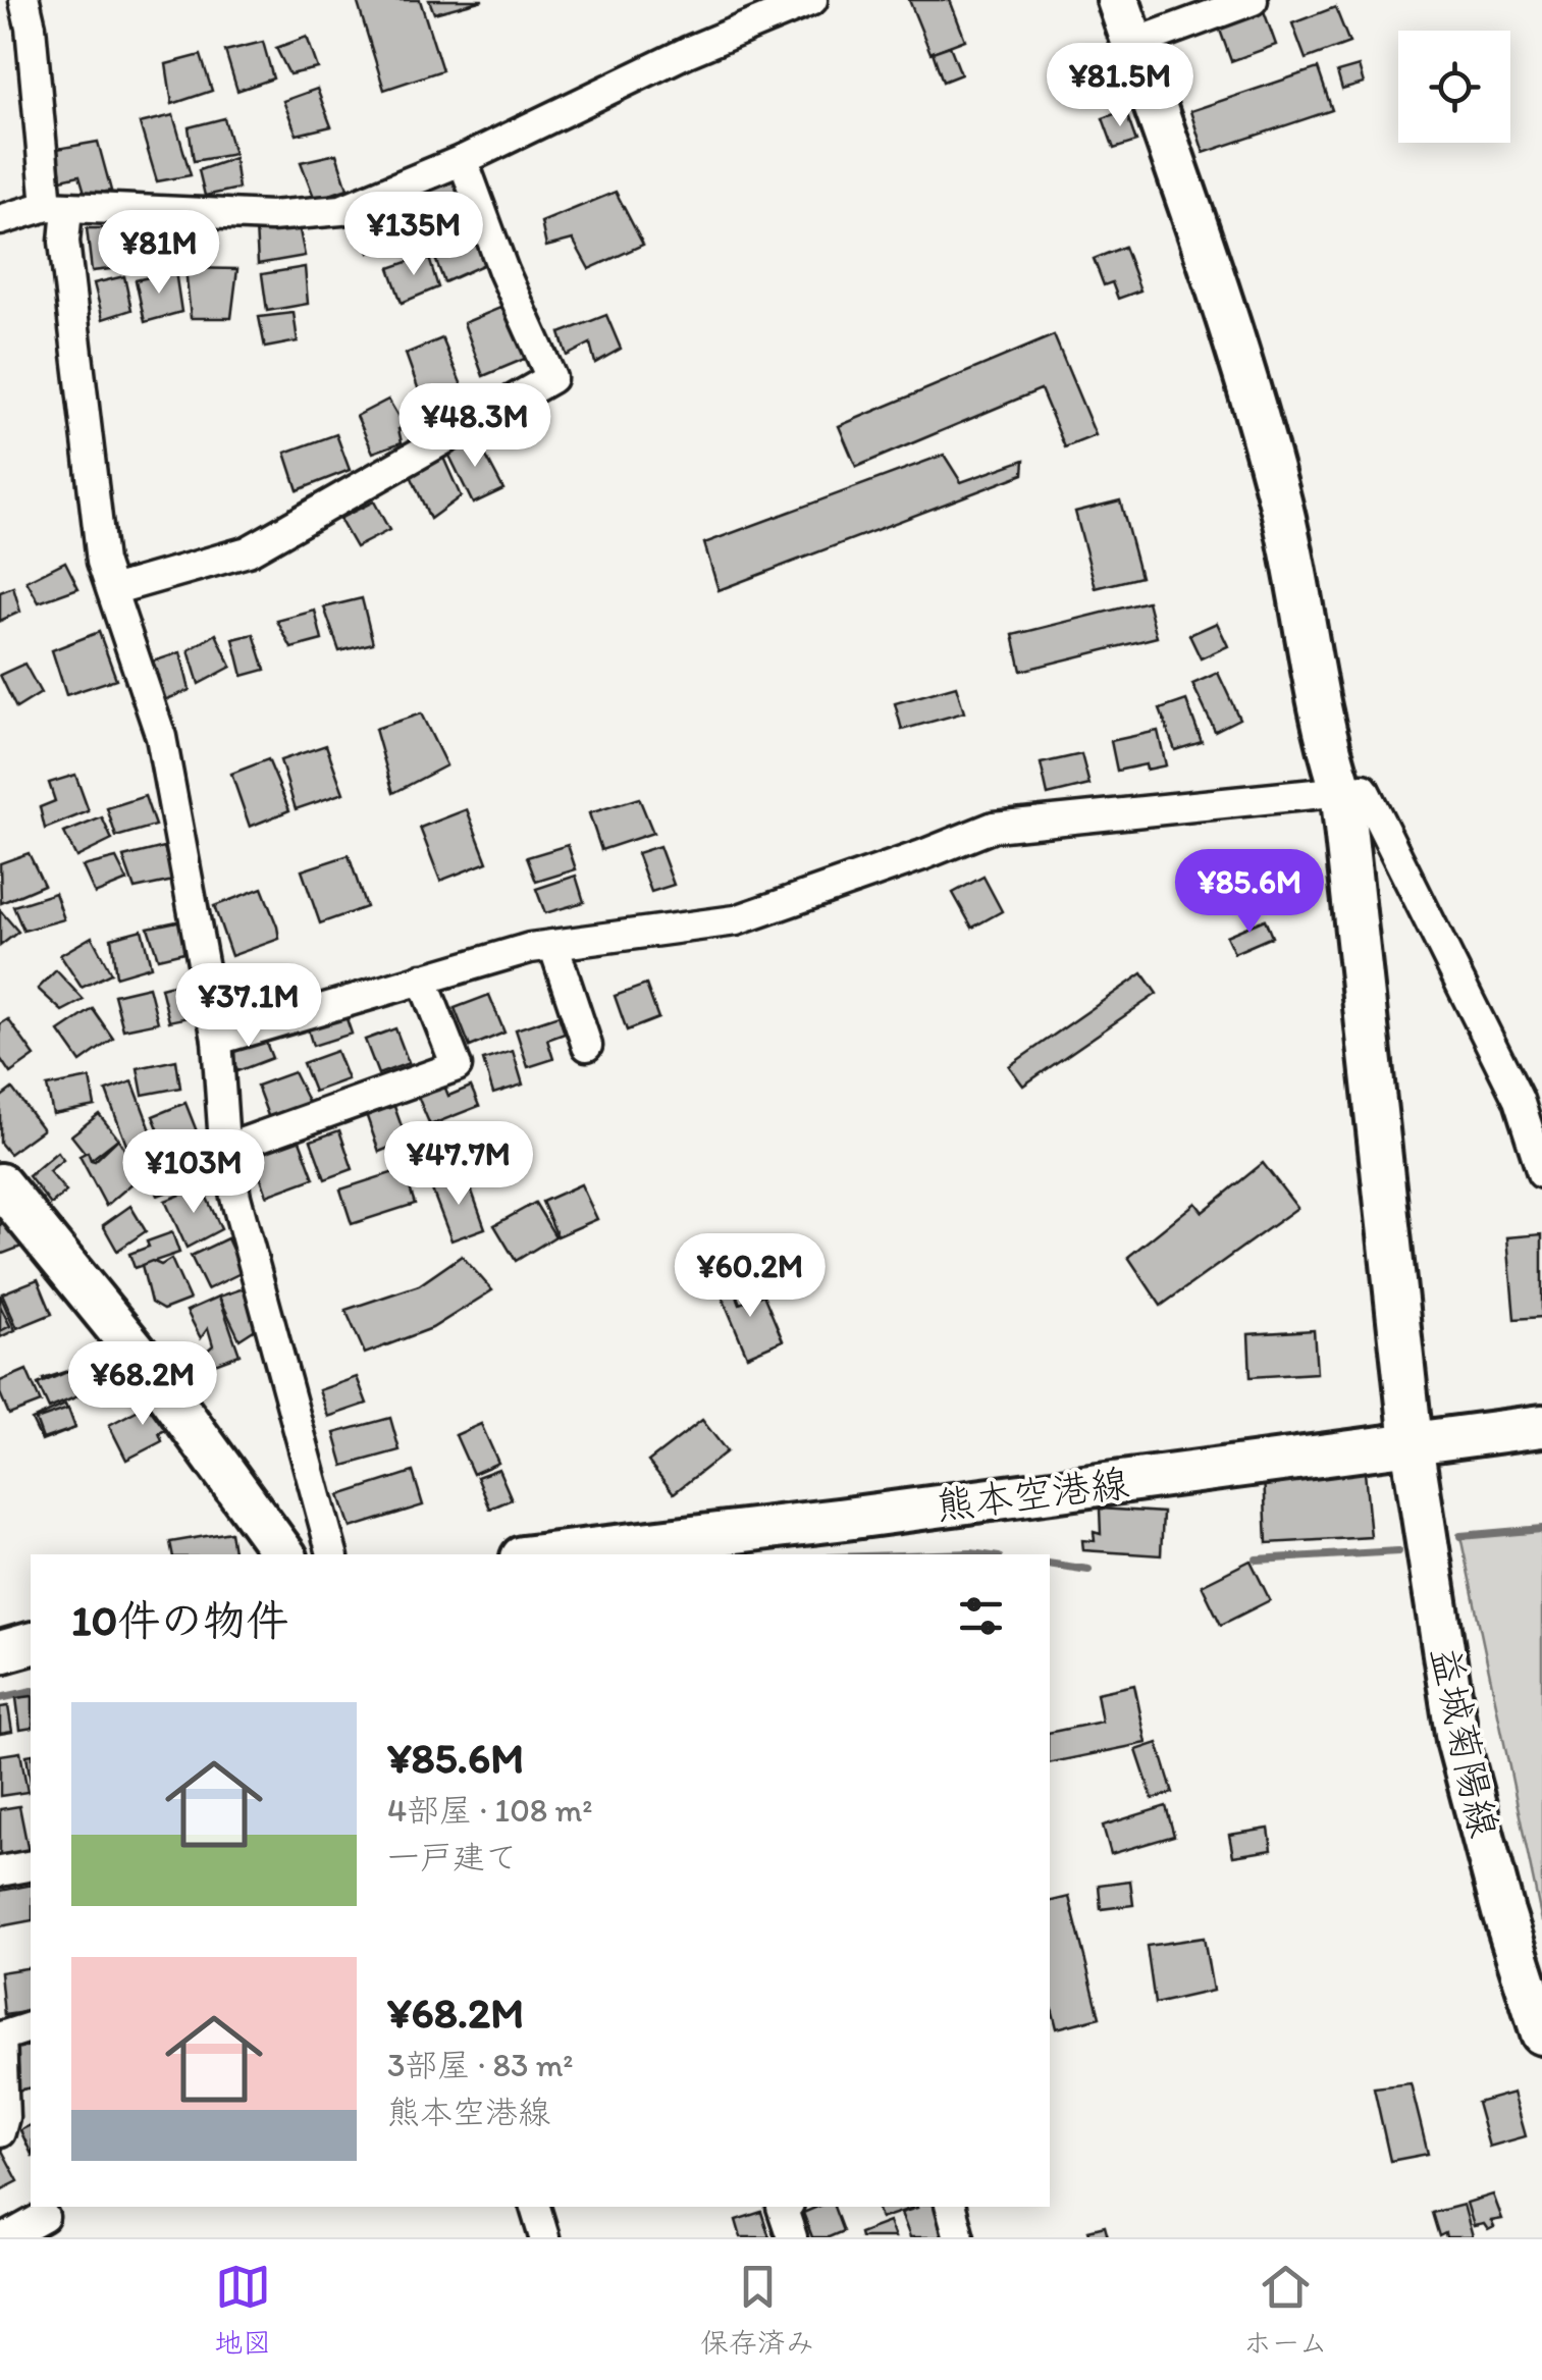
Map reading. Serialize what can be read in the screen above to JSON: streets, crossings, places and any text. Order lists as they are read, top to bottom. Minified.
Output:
{"streets":{"main road":["熊本空港線","益城菊陽線"]},"crossings":[["熊本空港線","益城菊陽線"]],"page":{"price":["¥81.5M","¥135M","¥81M","¥48.3M","¥85.6M","¥37.1M","¥47.7M","¥103M","¥60.2M","¥68.2M"],"heading":"10件の物件","list":[{"name":"¥85.6M","note":"4部屋 · 108 m² · 一戸建て"},{"name":"¥68.2M","note":"3部屋 · 83 m² · 熊本空港線"}],"tabs":["地図","保存済み","ホーム"]}}
